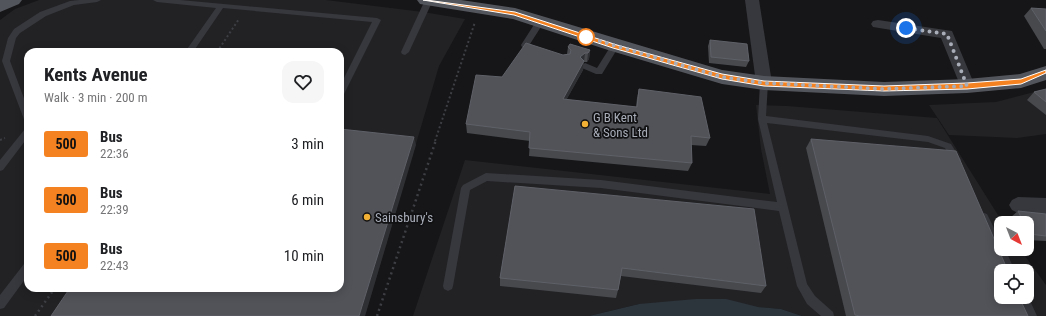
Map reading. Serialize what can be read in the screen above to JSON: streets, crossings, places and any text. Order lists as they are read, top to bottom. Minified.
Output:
{"places":["G B Kent & Sons Ltd","Sainsbury's"],"lines":["bus line 500"],"north":"bottom right","page":{"heading":["Kents Avenue","Walk · 3 min · 200 m"],"list":[{"mark":"500","name":"Bus","note":"22:36","value":"3 min"},{"mark":"500","name":"Bus","note":"22:39","value":"6 min"},{"mark":"500","name":"Bus","note":"22:43","value":"10 min"}]}}
